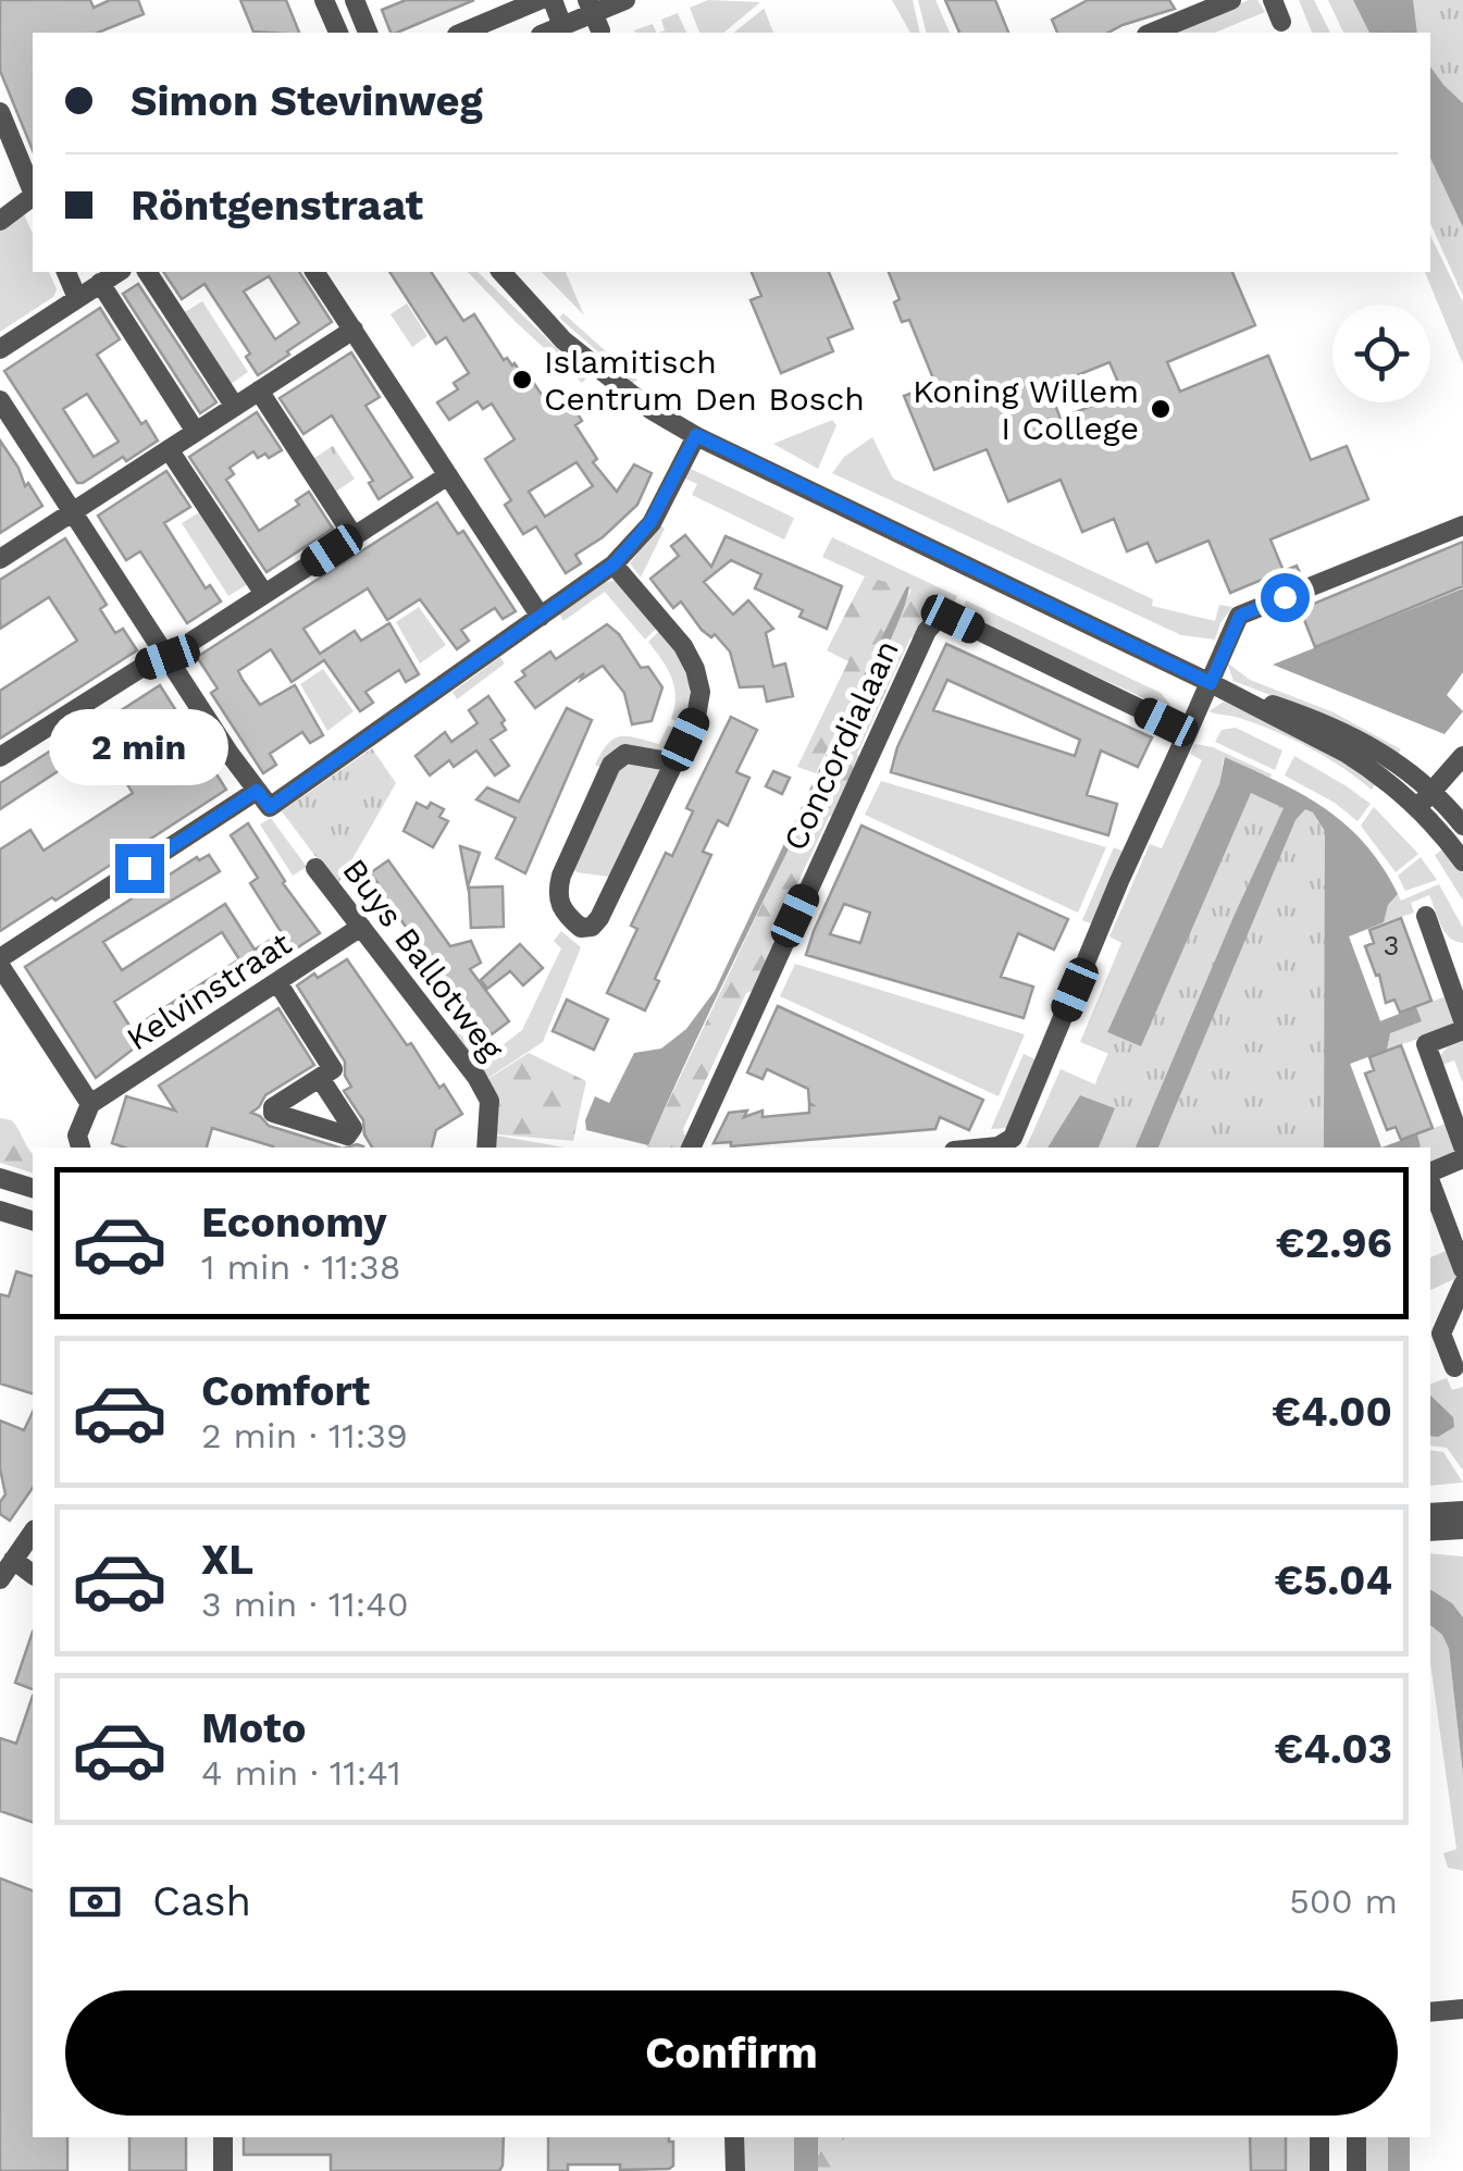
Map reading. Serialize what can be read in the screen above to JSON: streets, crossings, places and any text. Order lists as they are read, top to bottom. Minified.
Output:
{"streets":{"street":["Concordialaan","Buys Ballotweg","Kelvinstraat"]},"crossings":[["Buys Ballotweg","Kelvinstraat"]],"places":["Islamitisch Centrum Den Bosch","Koning Willem I College"],"house_numbers":["3"],"page":{"banner":["Simon Stevinweg","Röntgenstraat"],"bubble":"2 min","list":[{"name":"Economy","note":"1 min · 11:38","value":"€2.96"},{"name":"Comfort","note":"2 min · 11:39","value":"€4.00"},{"name":"XL","note":"3 min · 11:40","value":"€5.04"},{"name":"Moto","note":"4 min · 11:41","value":"€4.03"}],"pay":["Cash","500 m"],"buttons":"Confirm"}}
